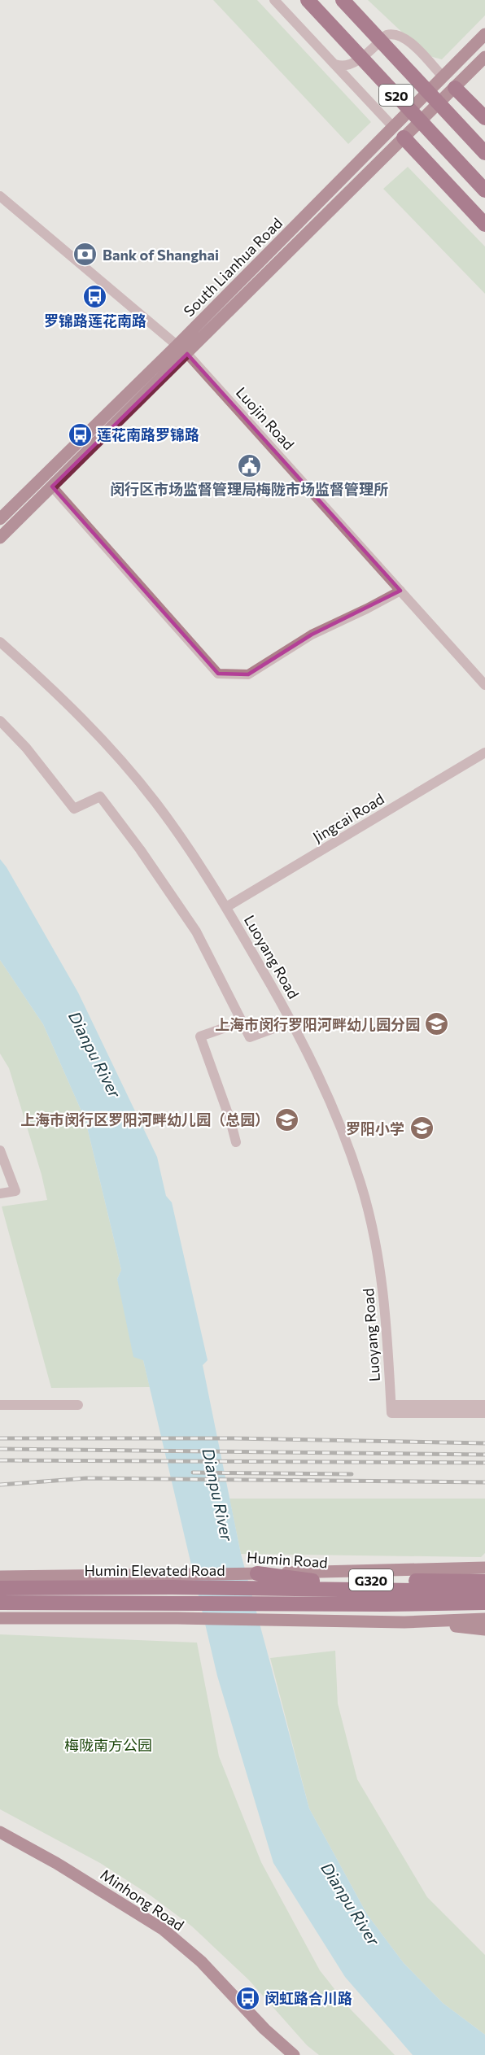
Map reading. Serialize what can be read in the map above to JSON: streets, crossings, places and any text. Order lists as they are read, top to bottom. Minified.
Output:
{"streets":{"highway":["S20","Humin Road","Humin Elevated Road","G320"],"main road":["South Lianhua Road","Minhong Road"],"street":["Luojin Road","Jingcai Road","Luoyang Road"]},"crossings":[["South Lianhua Road","Luojin Road"],["Jingcai Road","Luoyang Road"]],"water":["Dianpu River"],"parks":["梅陇南方公园"],"places":{"bank":["Bank of Shanghai"],"bus stop":["罗锦路莲花南路","莲花南路罗锦路","闵虹路合川路"],"public building":["闵行区市场监督管理局梅陇市场监督管理所"],"school or university":["上海市闵行罗阳河畔幼儿园分园","上海市闵行区罗阳河畔幼儿园（总园）","罗阳小学"]}}
